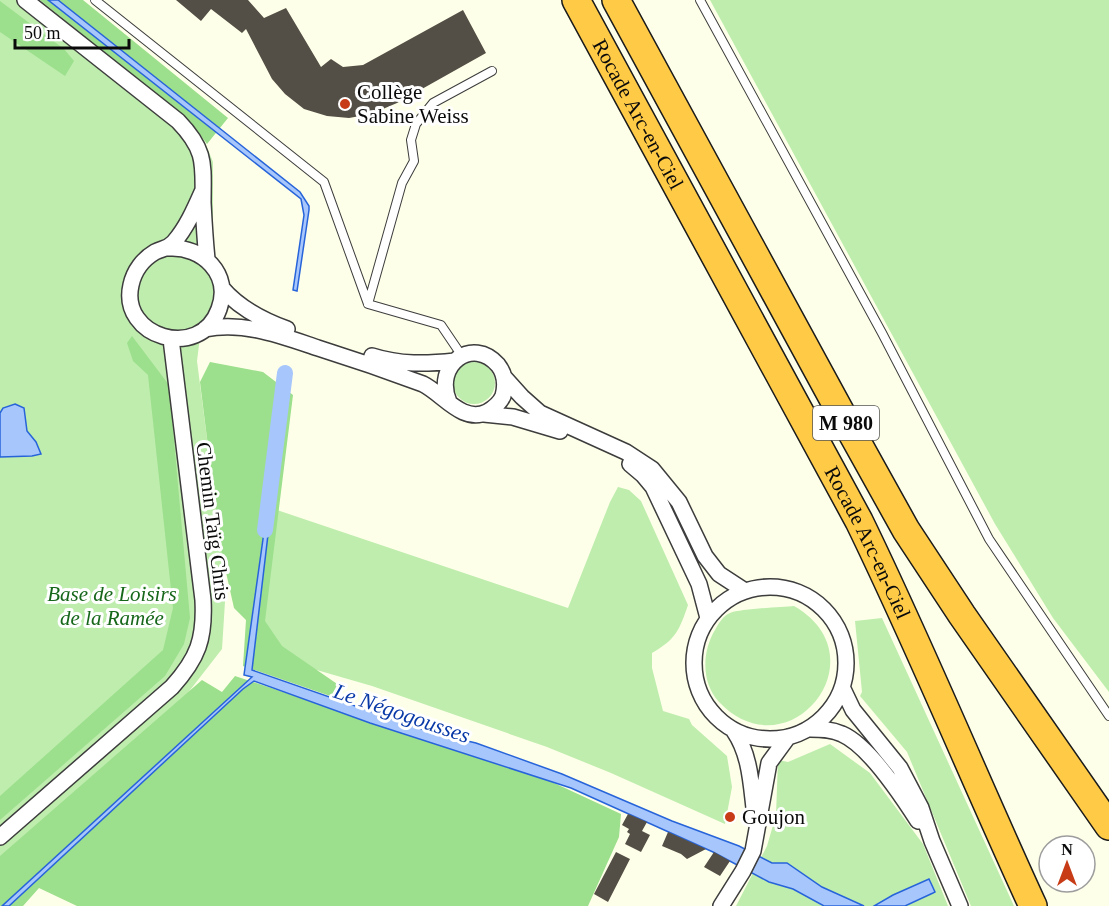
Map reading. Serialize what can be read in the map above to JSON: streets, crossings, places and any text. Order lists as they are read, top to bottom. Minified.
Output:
{"streets":{"highway":["Rocade Arc-en-Ciel","M 980"],"street":["Chemin Taïg Chris"]},"water":["Le Négogousses"],"parks":["Base de Loisirs de la Ramée"],"places":["Collège Sabine Weiss","Goujon"],"scale_bar":"50 m","north":"top"}
